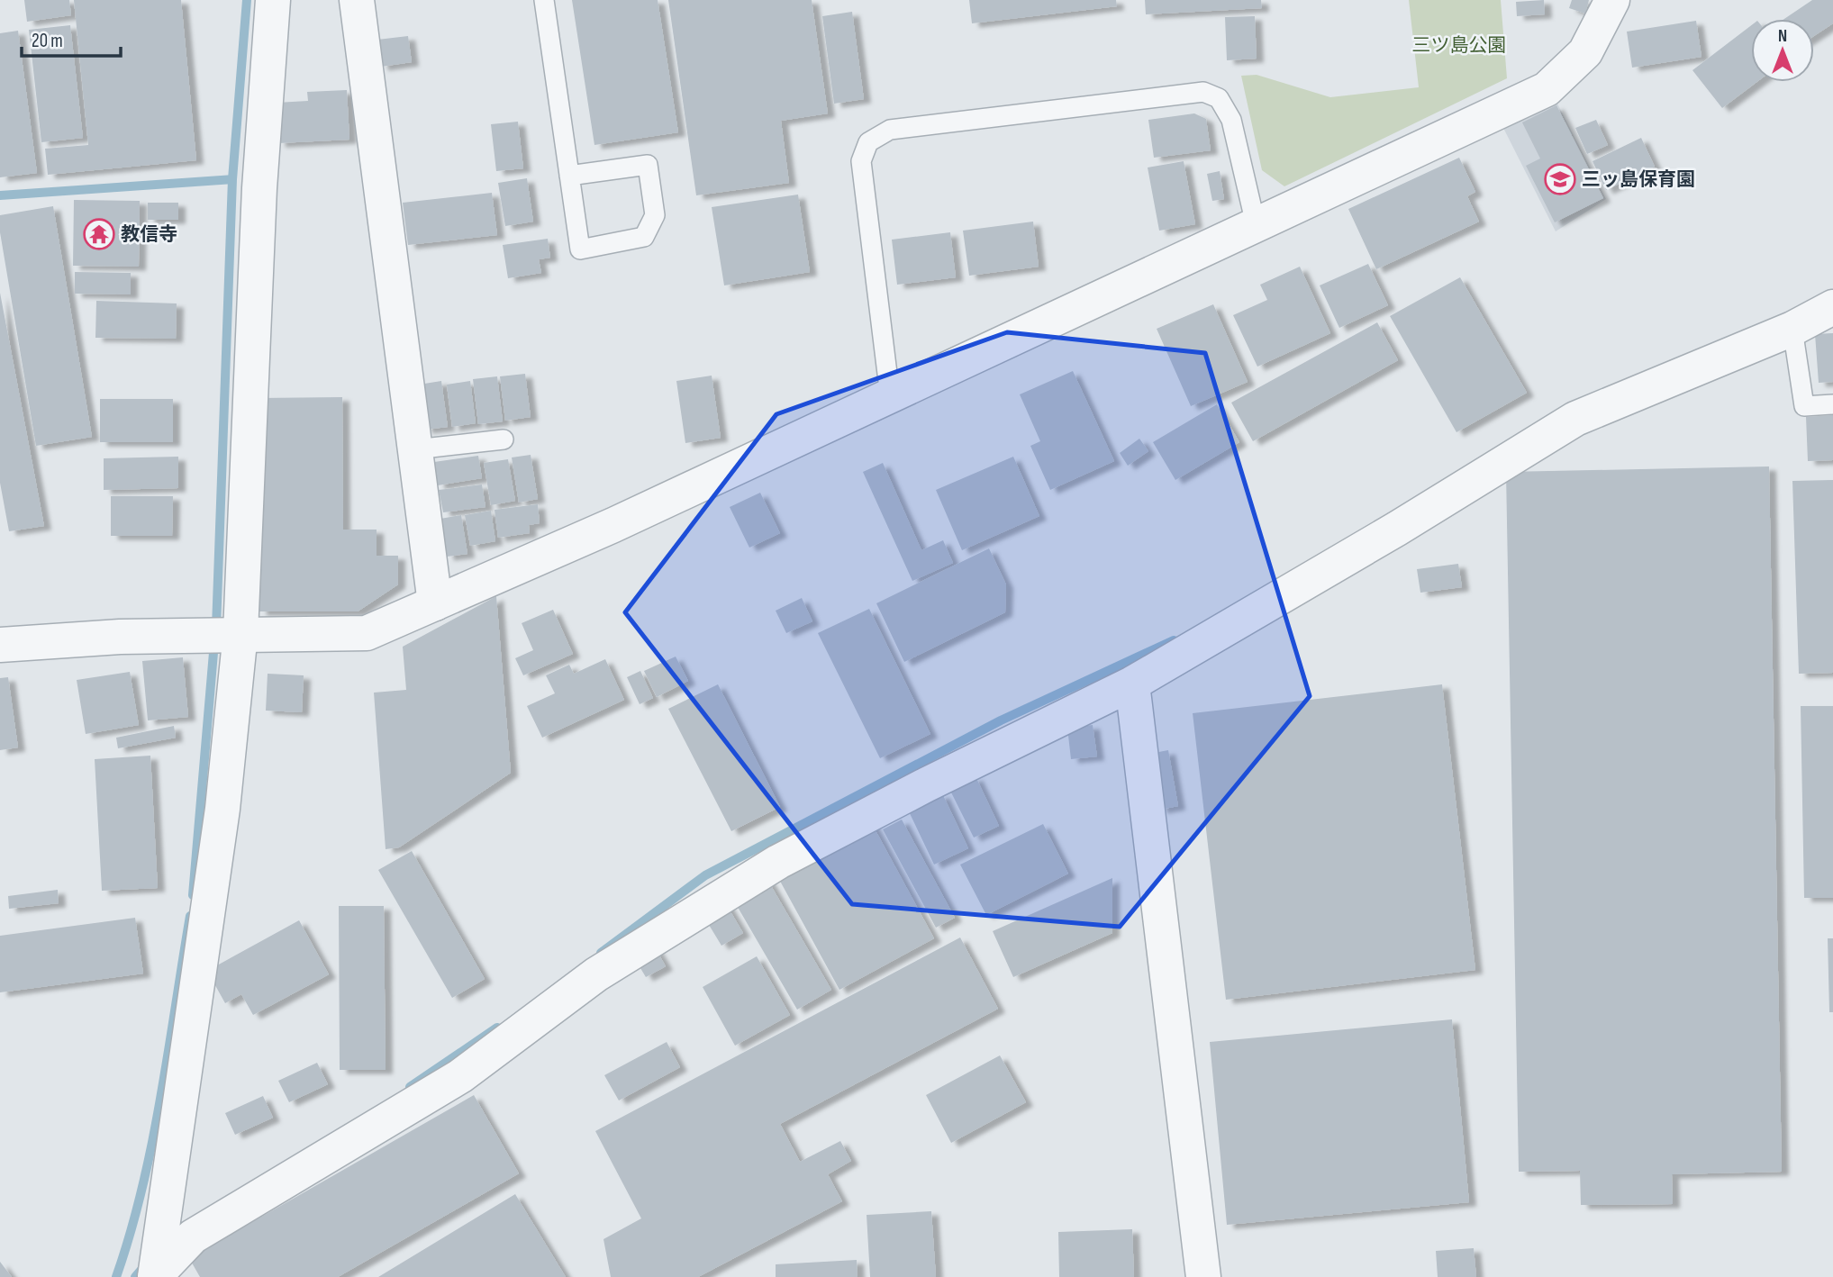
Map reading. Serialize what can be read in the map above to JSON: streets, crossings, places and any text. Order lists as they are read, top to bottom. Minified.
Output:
{"parks":["三ツ島公園"],"places":{"school or university":["三ッ島保育園"],"temple":["教信寺"]},"scale_bar":"20 m","north":"top"}
